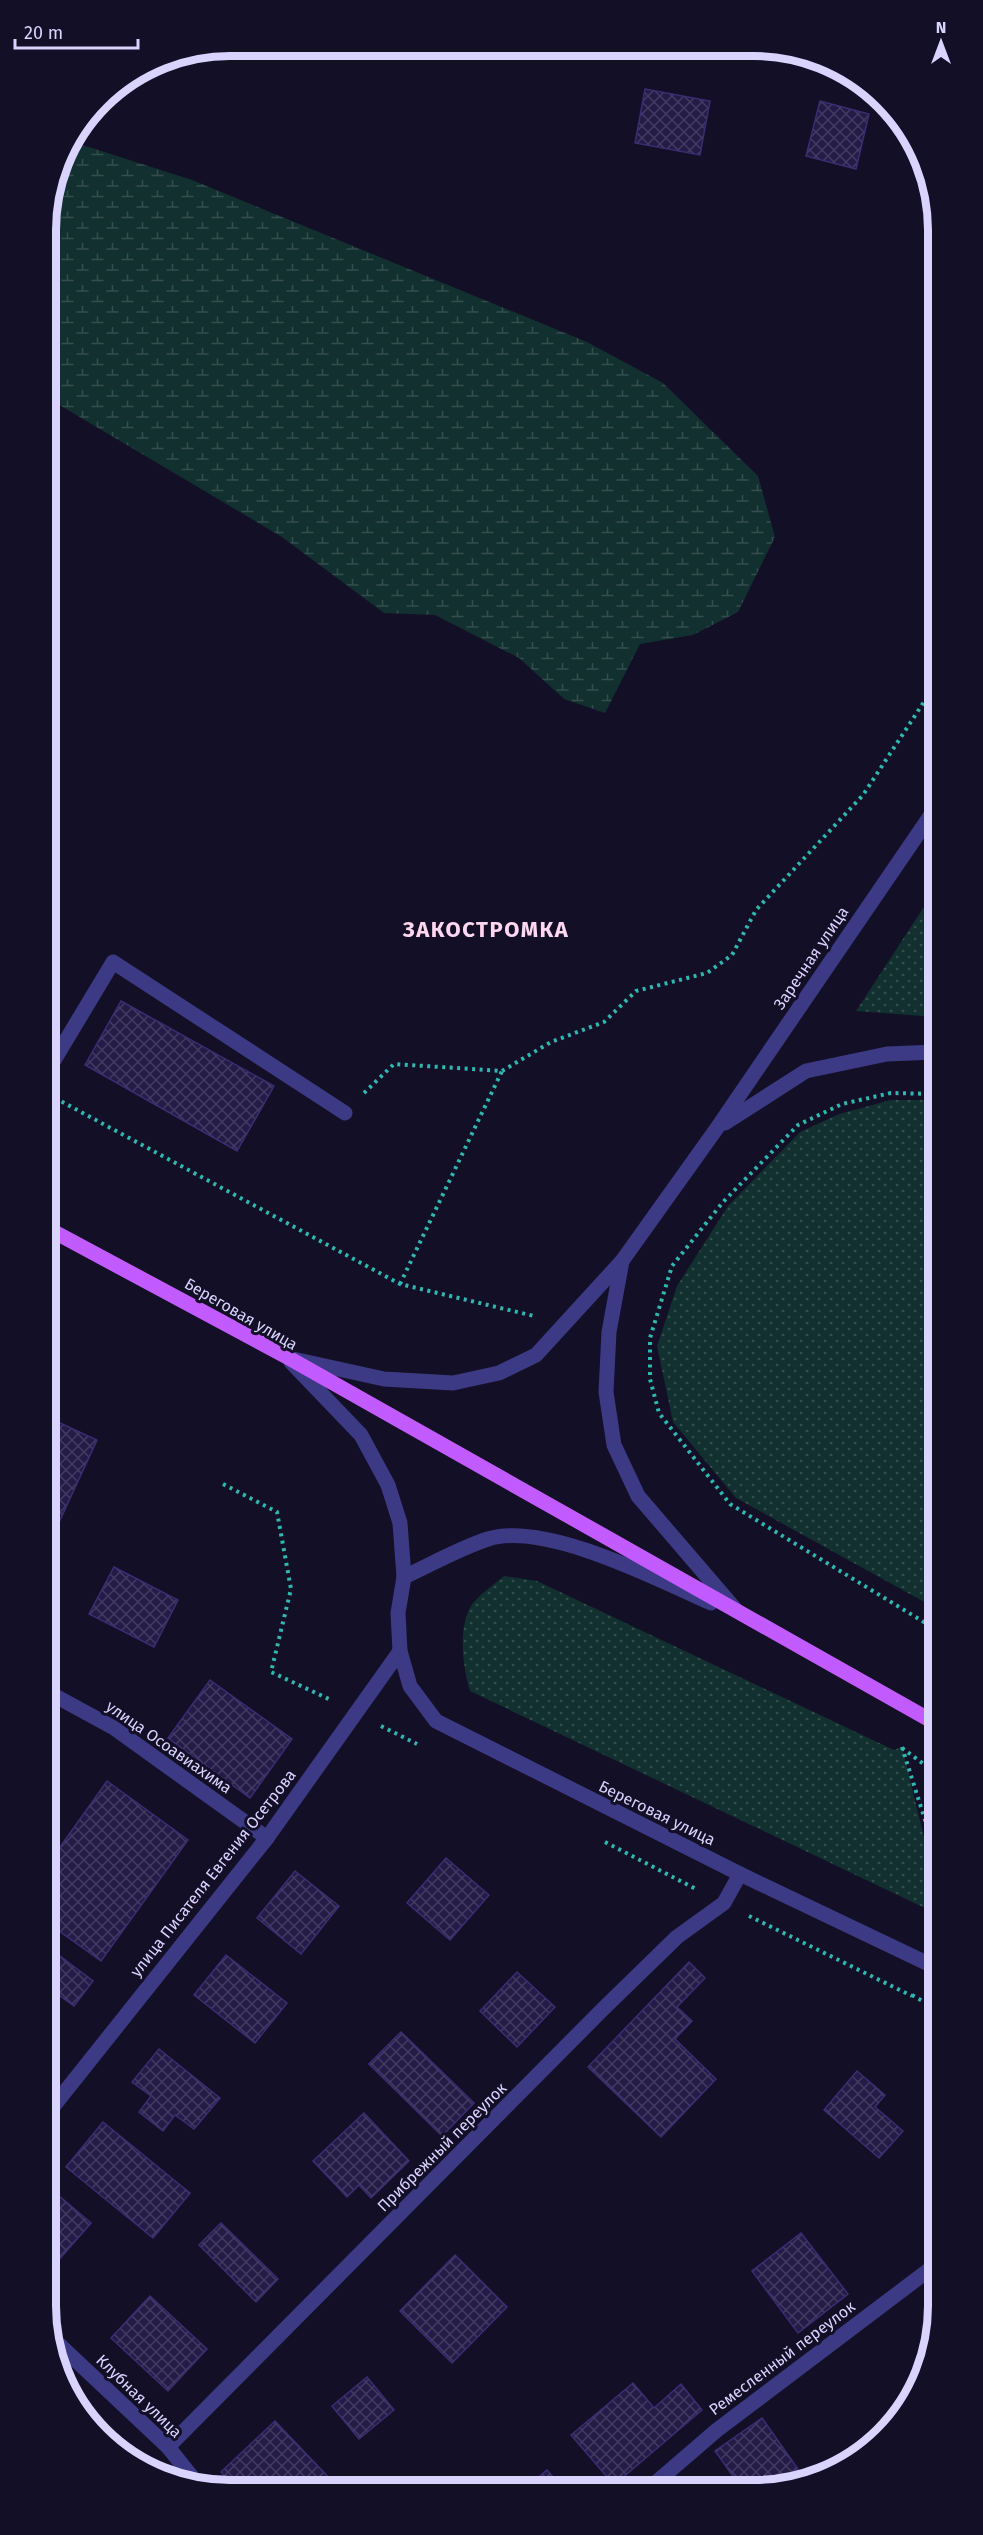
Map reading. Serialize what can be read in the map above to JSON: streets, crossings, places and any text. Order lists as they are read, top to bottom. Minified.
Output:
{"streets":{"main road":["Береговая улица"],"street":["Заречная улица","улица Осоавиахима","улица Писателя Евгения Осетрова","Прибрежный переулок","Ремесленный переулок","Клубная улица"]},"crossings":[["Заречная улица","Береговая улица"],["Береговая улица","улица Писателя Евгения Осетрова"],["Береговая улица","Прибрежный переулок"],["улица Осоавиахима","улица Писателя Евгения Осетрова"],["Прибрежный переулок","Клубная улица"]],"districts":["ЗАКОСТРОМКА"],"scale_bar":"20 m","north":"top"}
